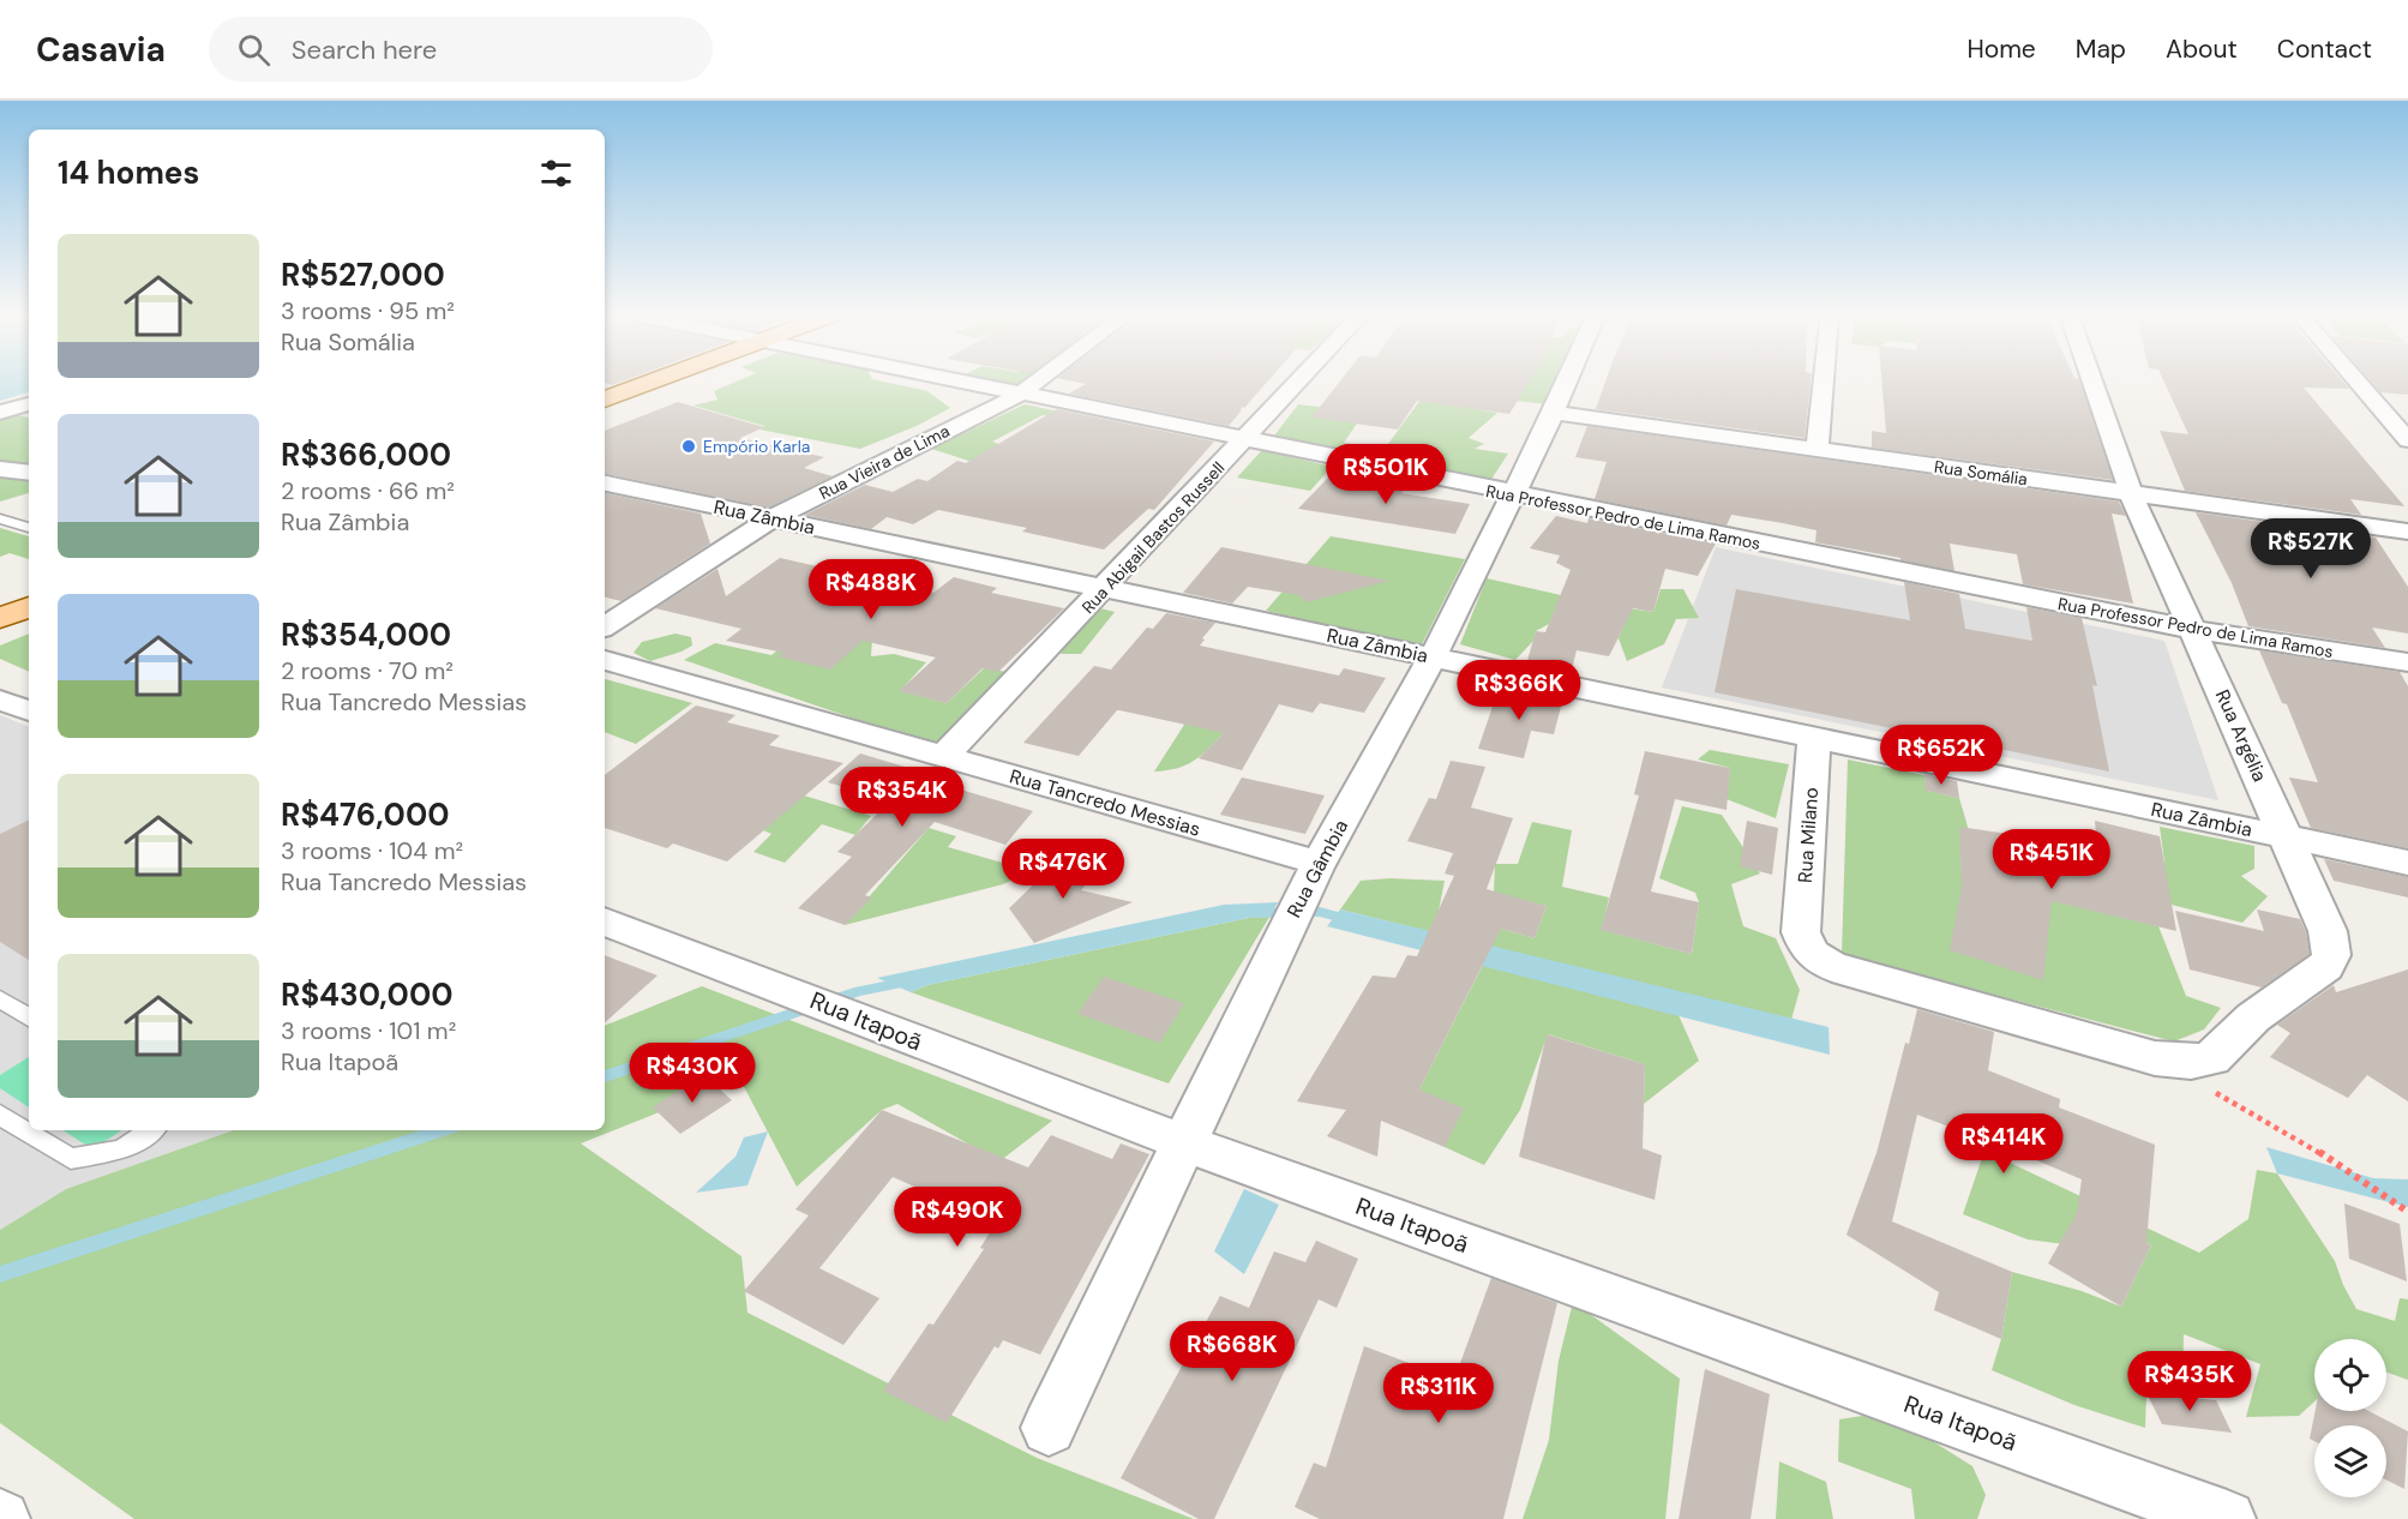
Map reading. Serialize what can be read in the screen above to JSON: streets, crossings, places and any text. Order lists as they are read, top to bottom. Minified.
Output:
{"streets":{"street":["Rua Vieira de Lima","Rua Somália","Rua Zâmbia","Rua Professor Pedro de Lima Ramos","Rua Abigail Bastos Russell","Rua Argélia","Rua Tancredo Messias","Rua Milano","Rua Gâmbia","Rua Itapoã"]},"crossings":[["Rua Vieira de Lima","Rua Zâmbia"],["Rua Vieira de Lima","Rua Professor Pedro de Lima Ramos"],["Rua Somália","Rua Argélia"],["Rua Somália","Rua Gâmbia"],["Rua Zâmbia","Rua Abigail Bastos Russell"],["Rua Zâmbia","Rua Argélia"],["Rua Zâmbia","Rua Milano"],["Rua Zâmbia","Rua Gâmbia"],["Rua Professor Pedro de Lima Ramos","Rua Abigail Bastos Russell"],["Rua Professor Pedro de Lima Ramos","Rua Argélia"],["Rua Professor Pedro de Lima Ramos","Rua Gâmbia"],["Rua Abigail Bastos Russell","Rua Tancredo Messias"],["Rua Argélia","Rua Milano"],["Rua Tancredo Messias","Rua Gâmbia"],["Rua Gâmbia","Rua Itapoã"]],"places":["Empório Karla"],"page":{"header":"Casavia","search":"Search here","nav":["Home","Map","About","Contact"],"heading":"14 homes","list":[{"name":"R$527,000","note":"3 rooms · 95 m² · Rua Somália"},{"name":"R$366,000","note":"2 rooms · 66 m² · Rua Zâmbia"},{"name":"R$354,000","note":"2 rooms · 70 m² · Rua Tancredo Messias"},{"name":"R$476,000","note":"3 rooms · 104 m² · Rua Tancredo Messias"},{"name":"R$430,000","note":"3 rooms · 101 m² · Rua Itapoã"}],"price":["R$501K","R$527K","R$488K","R$366K","R$652K","R$354K","R$451K","R$476K","R$430K","R$414K","R$490K","R$668K","R$435K","R$311K"]}}
